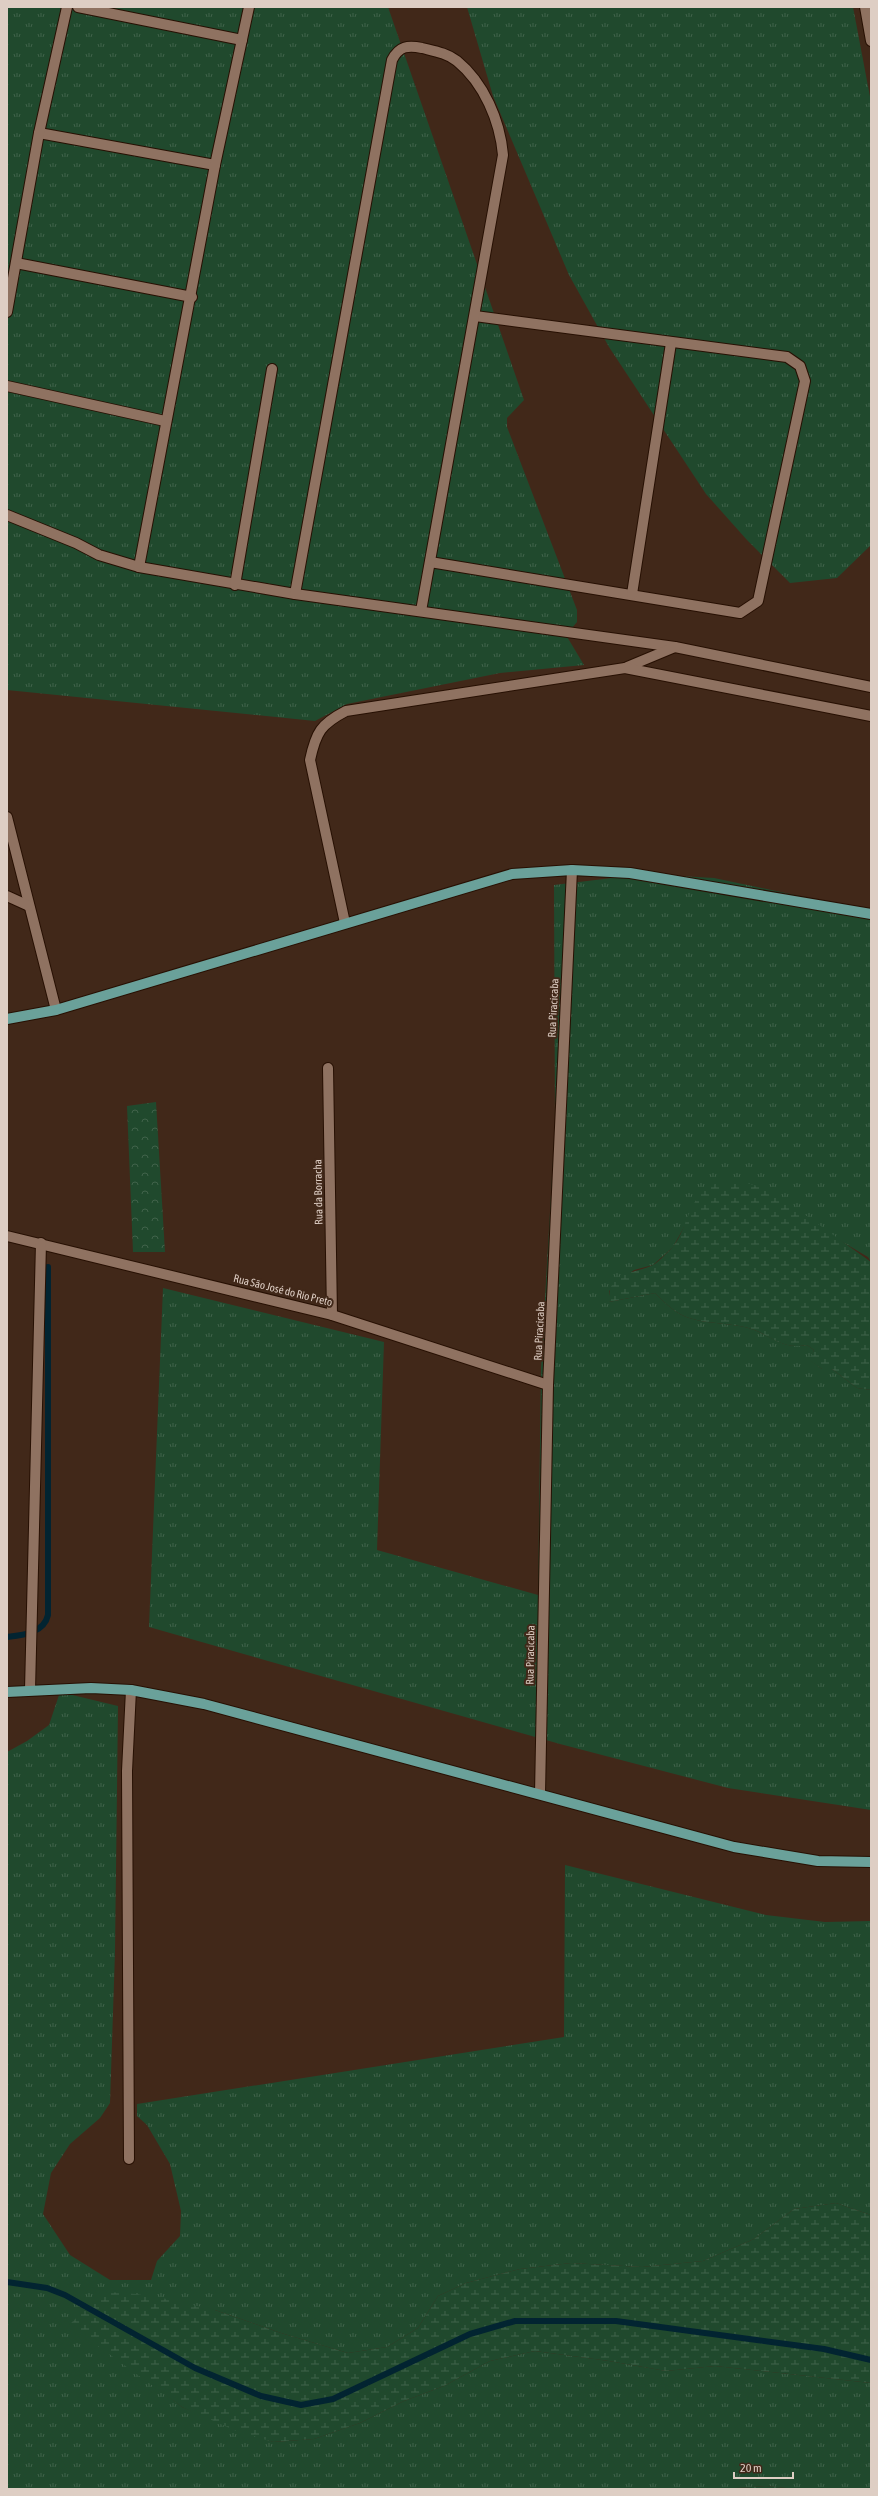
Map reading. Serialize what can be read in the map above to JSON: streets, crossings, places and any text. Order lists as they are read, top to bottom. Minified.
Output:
{"streets":{"street":["Rua Piracicaba","Rua da Borracha","Rua São José do Rio Preto"]},"crossings":[["Rua Piracicaba","Rua São José do Rio Preto"],["Rua da Borracha","Rua São José do Rio Preto"]],"scale_bar":"20 m"}
